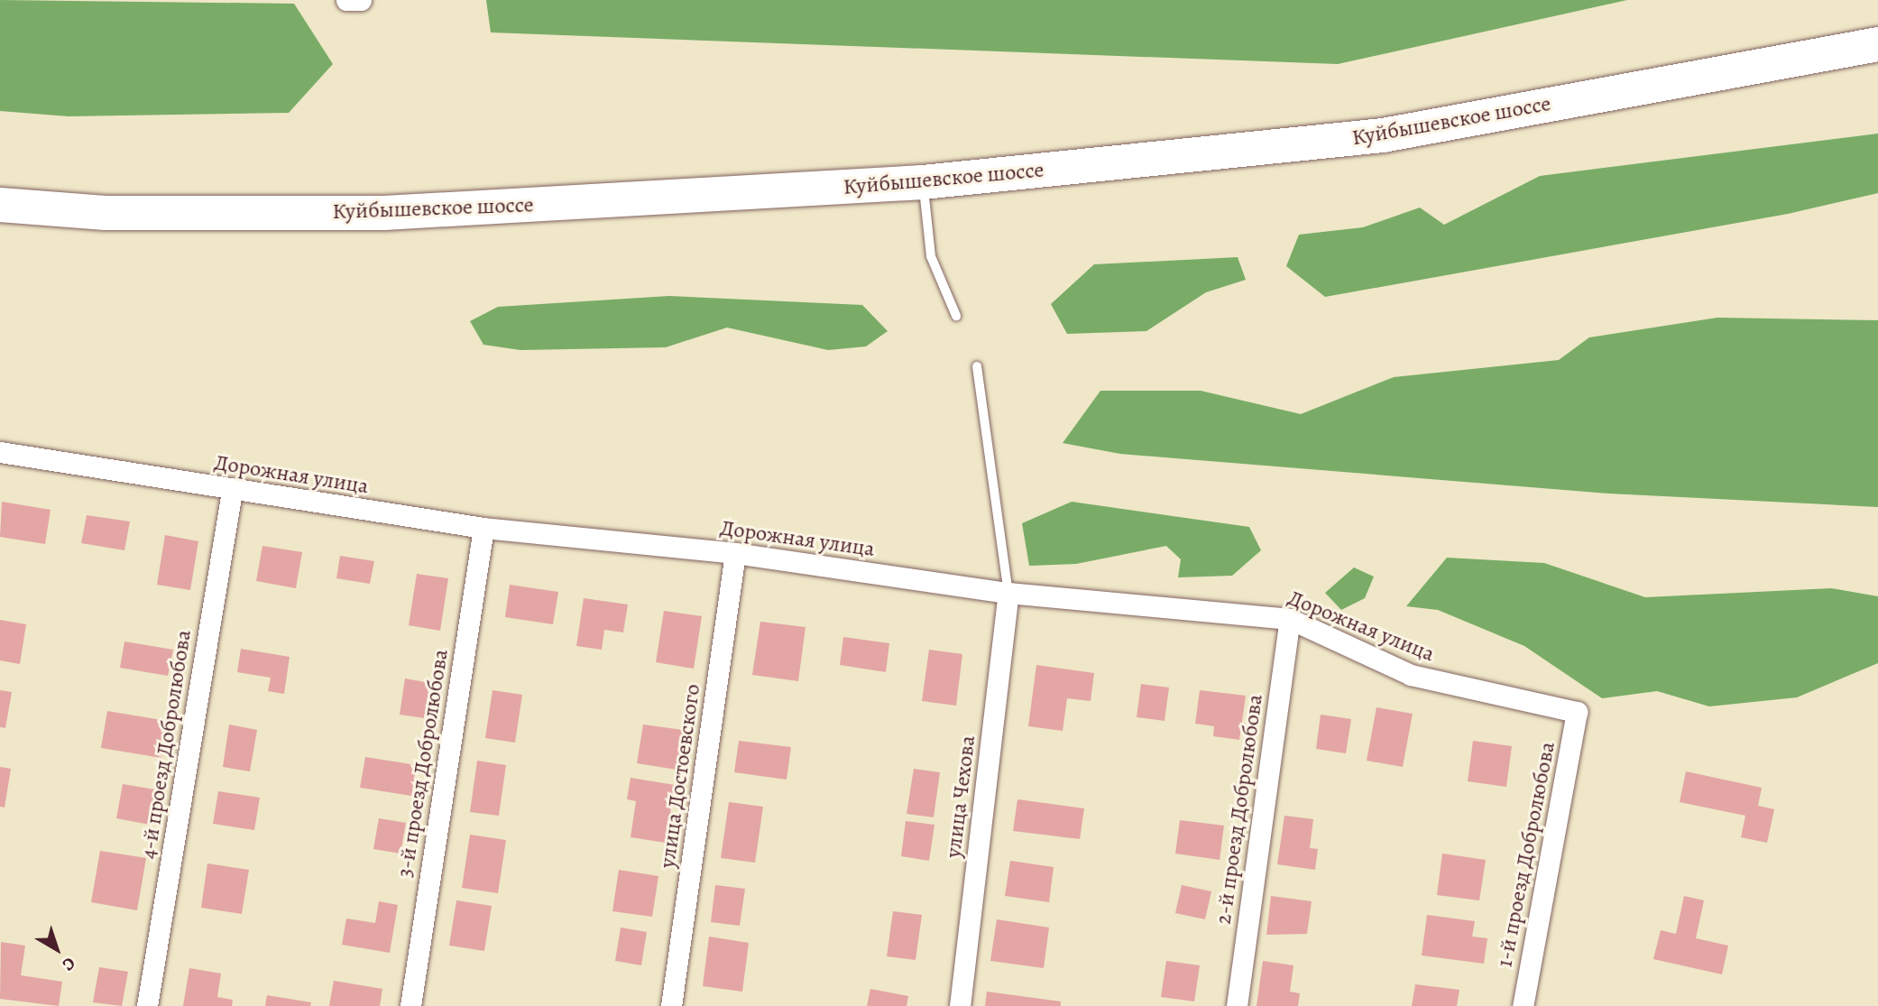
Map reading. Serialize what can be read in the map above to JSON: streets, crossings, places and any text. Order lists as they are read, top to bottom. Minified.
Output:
{"streets":{"highway":["Куйбышевское шоссе"],"street":["Дорожная улица","4-й проезд Добролюбова","3-й проезд Добролюбова","улица Достоевского","улица Чехова","2-й проезд Добролюбова","1-й проезд Добролюбова"]},"crossings":[["Дорожная улица","4-й проезд Добролюбова"],["Дорожная улица","3-й проезд Добролюбова"],["Дорожная улица","улица Достоевского"],["Дорожная улица","улица Чехова"],["Дорожная улица","2-й проезд Добролюбова"],["Дорожная улица","1-й проезд Добролюбова"]],"north":"bottom right"}
